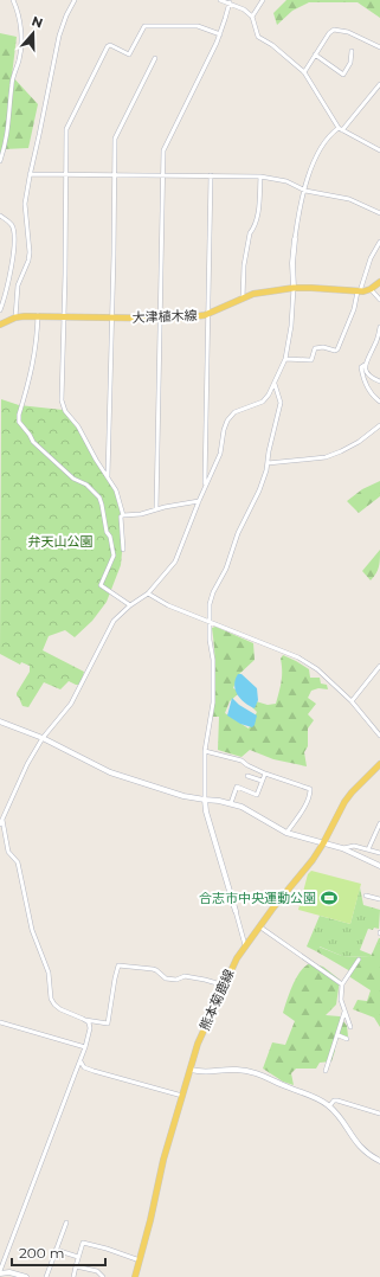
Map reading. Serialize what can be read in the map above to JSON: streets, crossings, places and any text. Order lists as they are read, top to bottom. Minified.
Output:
{"streets":{"main road":["大津植木線","熊本菊鹿線"]},"parks":["弁天山公園"],"places":{"sports":["合志市中央運動公園"]},"scale_bar":"200 m","north":"top"}
